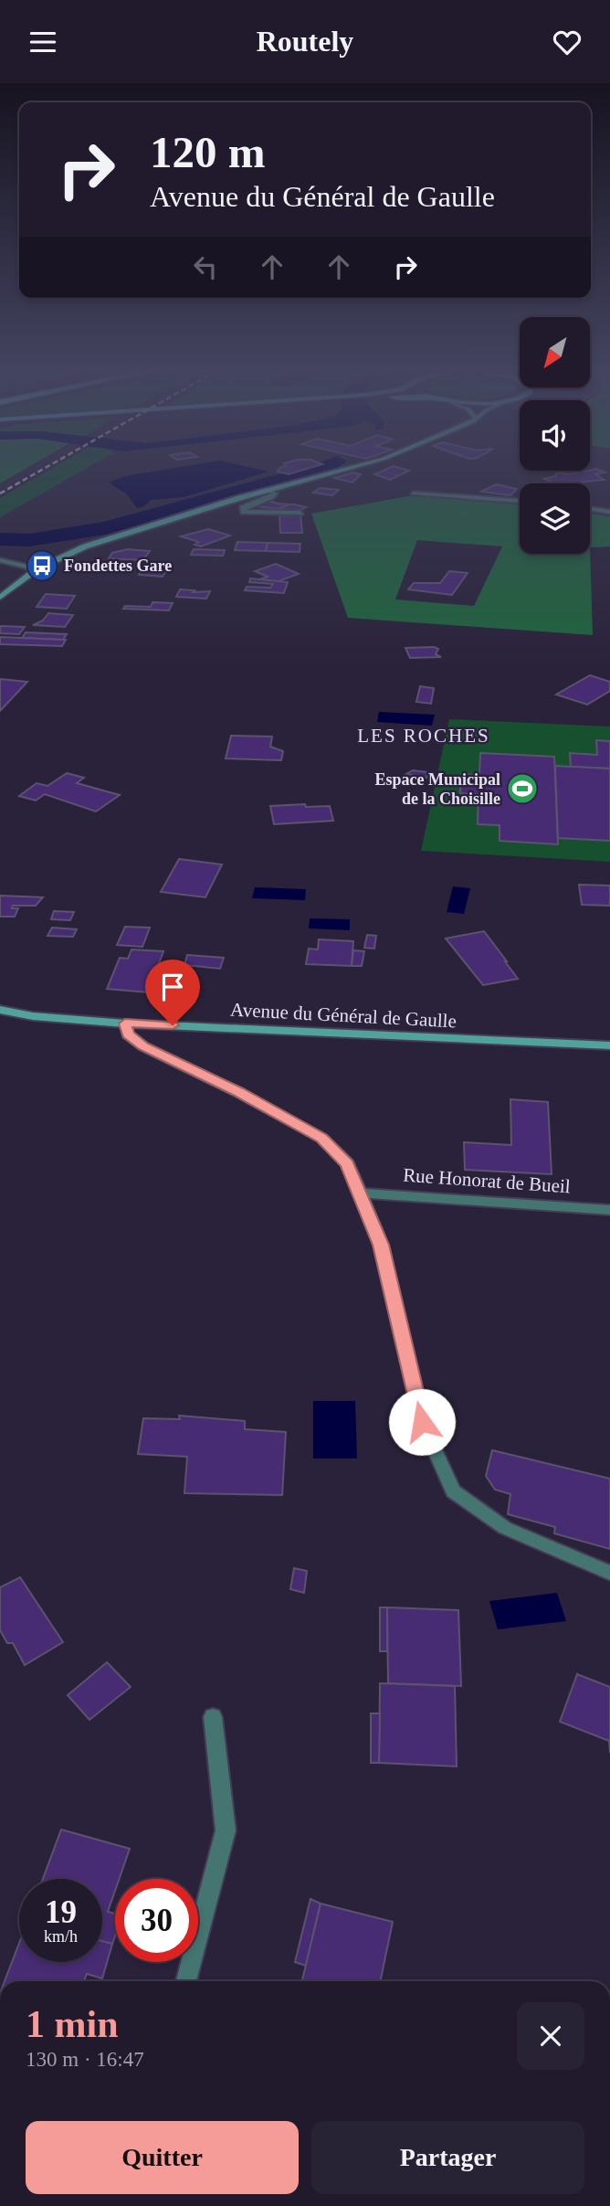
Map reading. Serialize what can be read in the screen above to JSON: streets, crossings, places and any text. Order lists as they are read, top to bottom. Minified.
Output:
{"streets":{"street":["Avenue du Général de Gaulle","Rue Honorat de Bueil"]},"districts":["LES ROCHES"],"places":{"bus stop":["Fondettes Gare"],"sports":["Espace Municipal de la Choisille"]},"north":"bottom left","page":{"header":"Routely","turn":["120 m","Avenue du Général de Gaulle"],"speed":"19 km/h","limit":"30","heading":["1 min","130 m · 16:47"],"buttons":["Quitter","Partager"]}}
